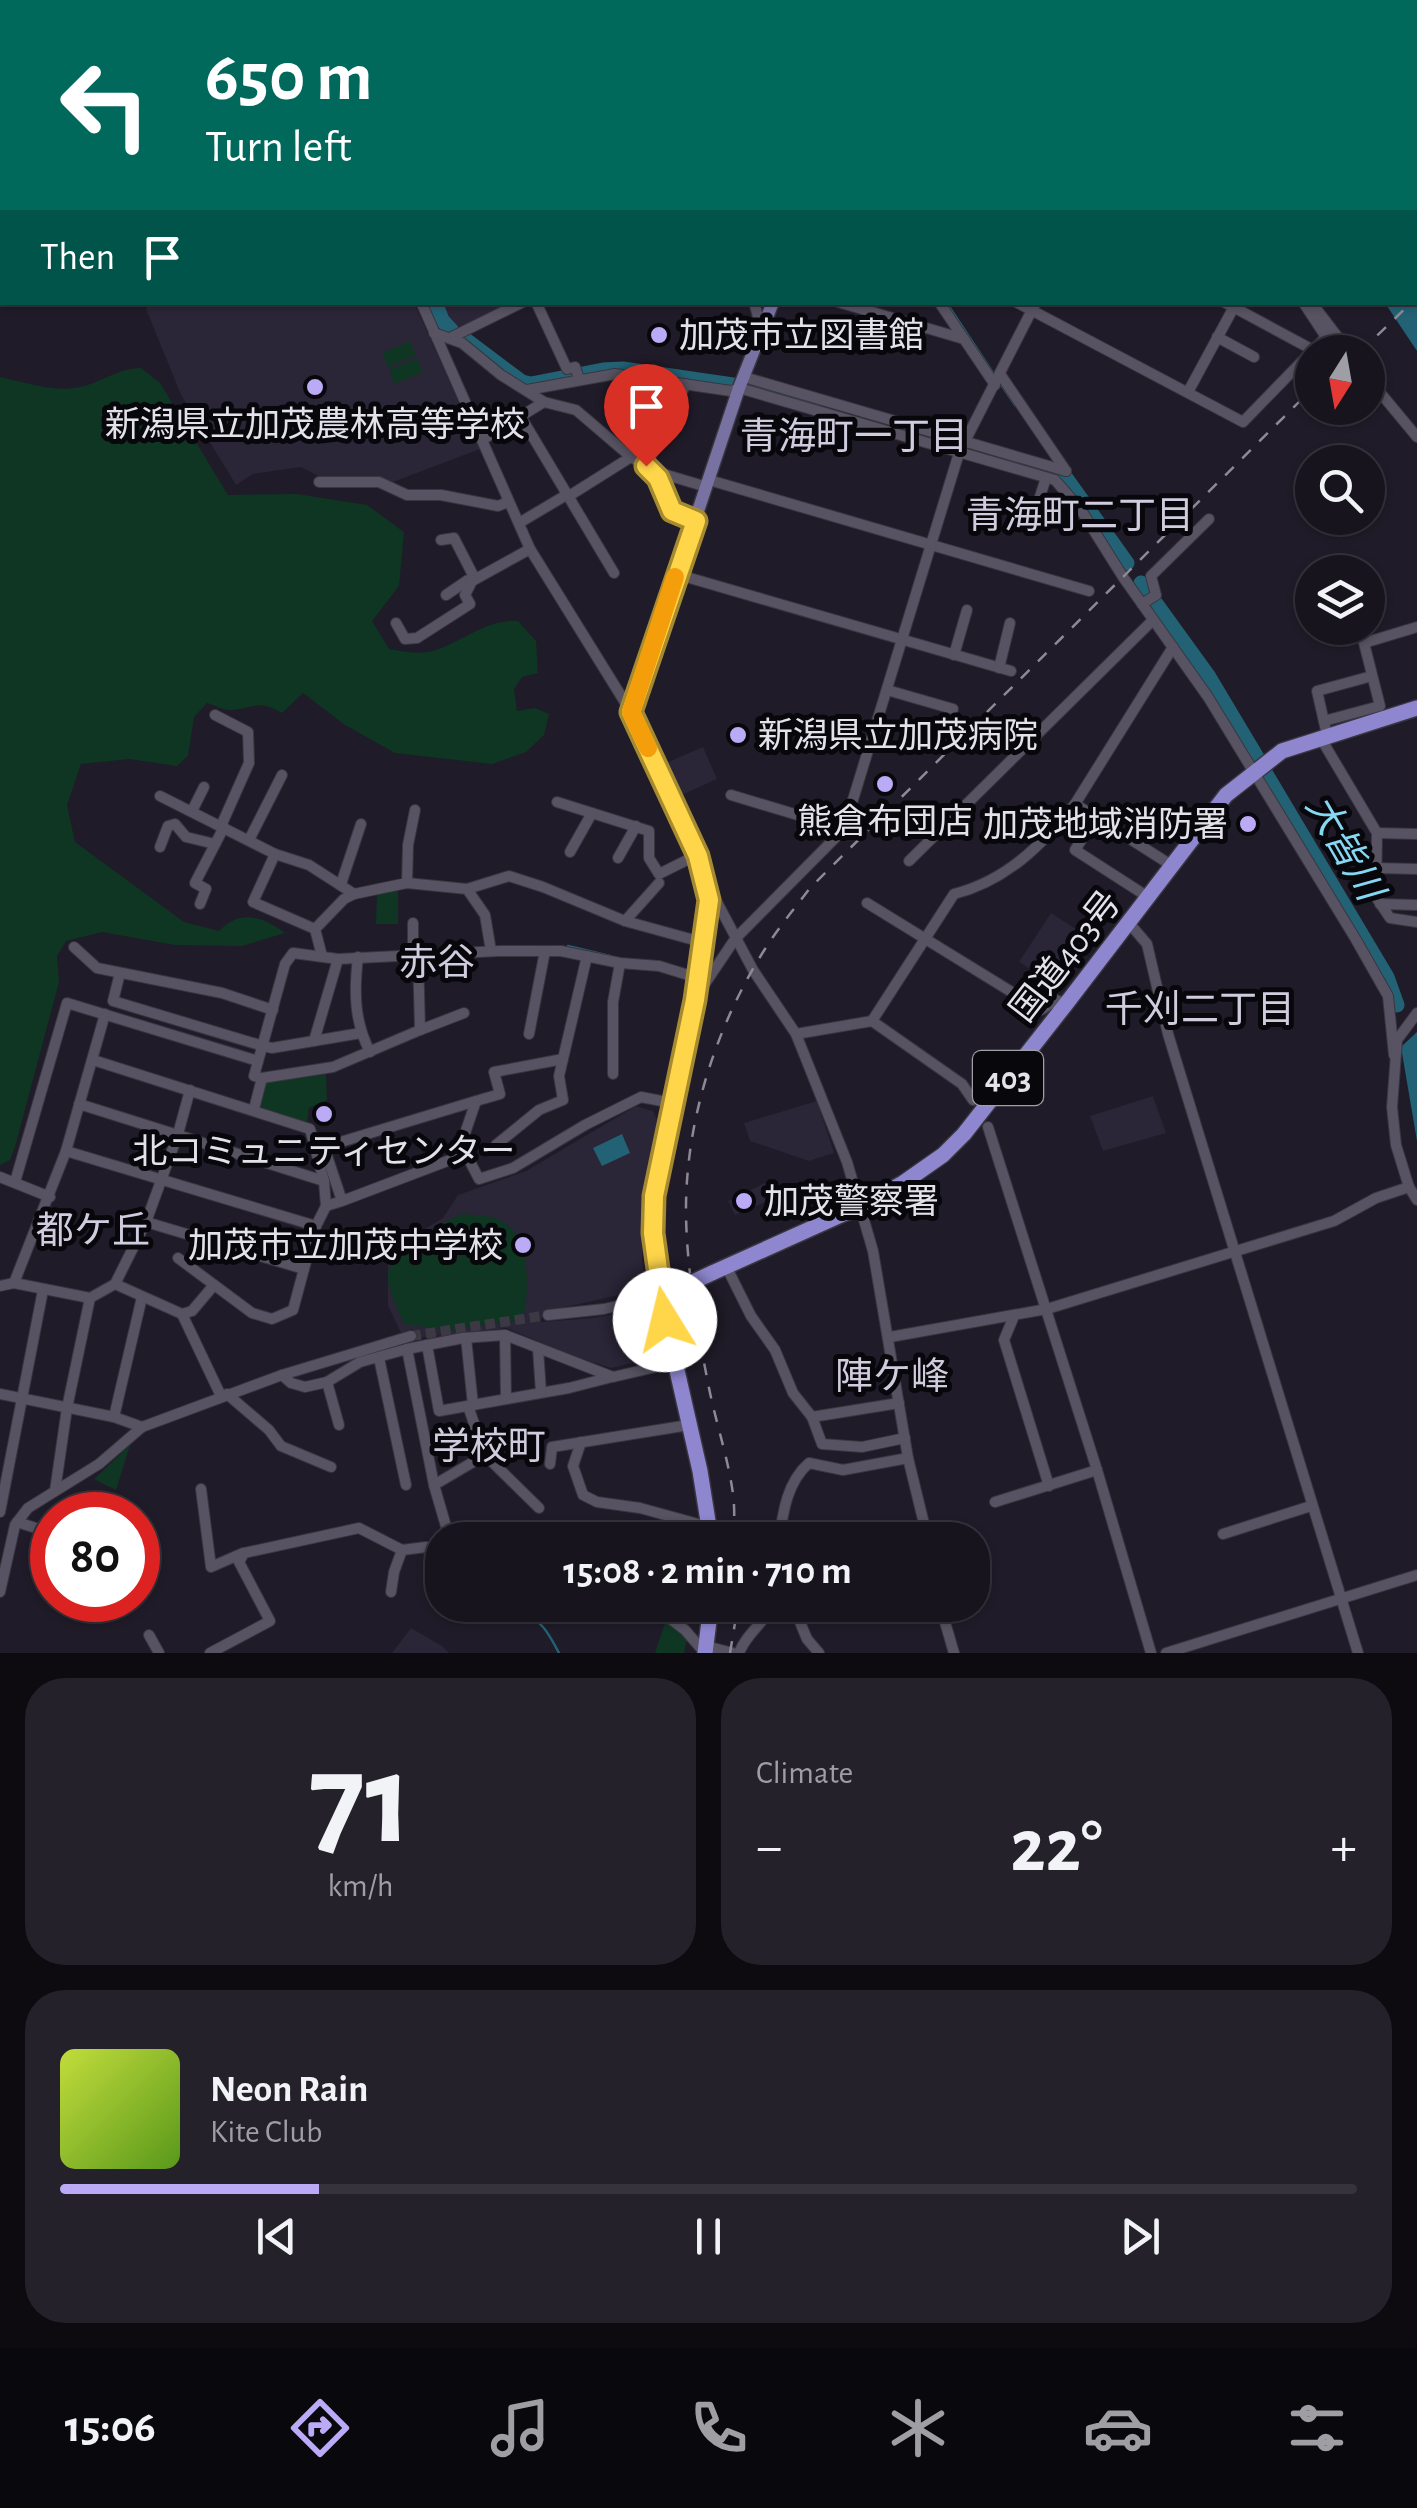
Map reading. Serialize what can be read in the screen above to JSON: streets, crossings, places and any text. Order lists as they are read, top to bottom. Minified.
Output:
{"streets":{"highway":["国道403号","403"]},"districts":["青海町一丁目","青海町二丁目","赤谷","千刈二丁目","都ケ丘","陣ケ峰","学校町"],"water":["大皆川"],"places":["加茂市立図書館","新潟県立加茂農林高等学校","新潟県立加茂病院","熊倉布団店","加茂地域消防署","北コミュニティセンター","加茂警察署","加茂市立加茂中学校"],"north":"bottom","page":{"turn":["650 m","Turn left"],"then":"Then","limit":"80","trip":"15:08 · 2 min · 710 m","tile":[["71","km/h"],"Climate"],"heat":["−","22°","+"],"song":["Neon Rain","Kite Club"],"tabs":"15:06"}}
